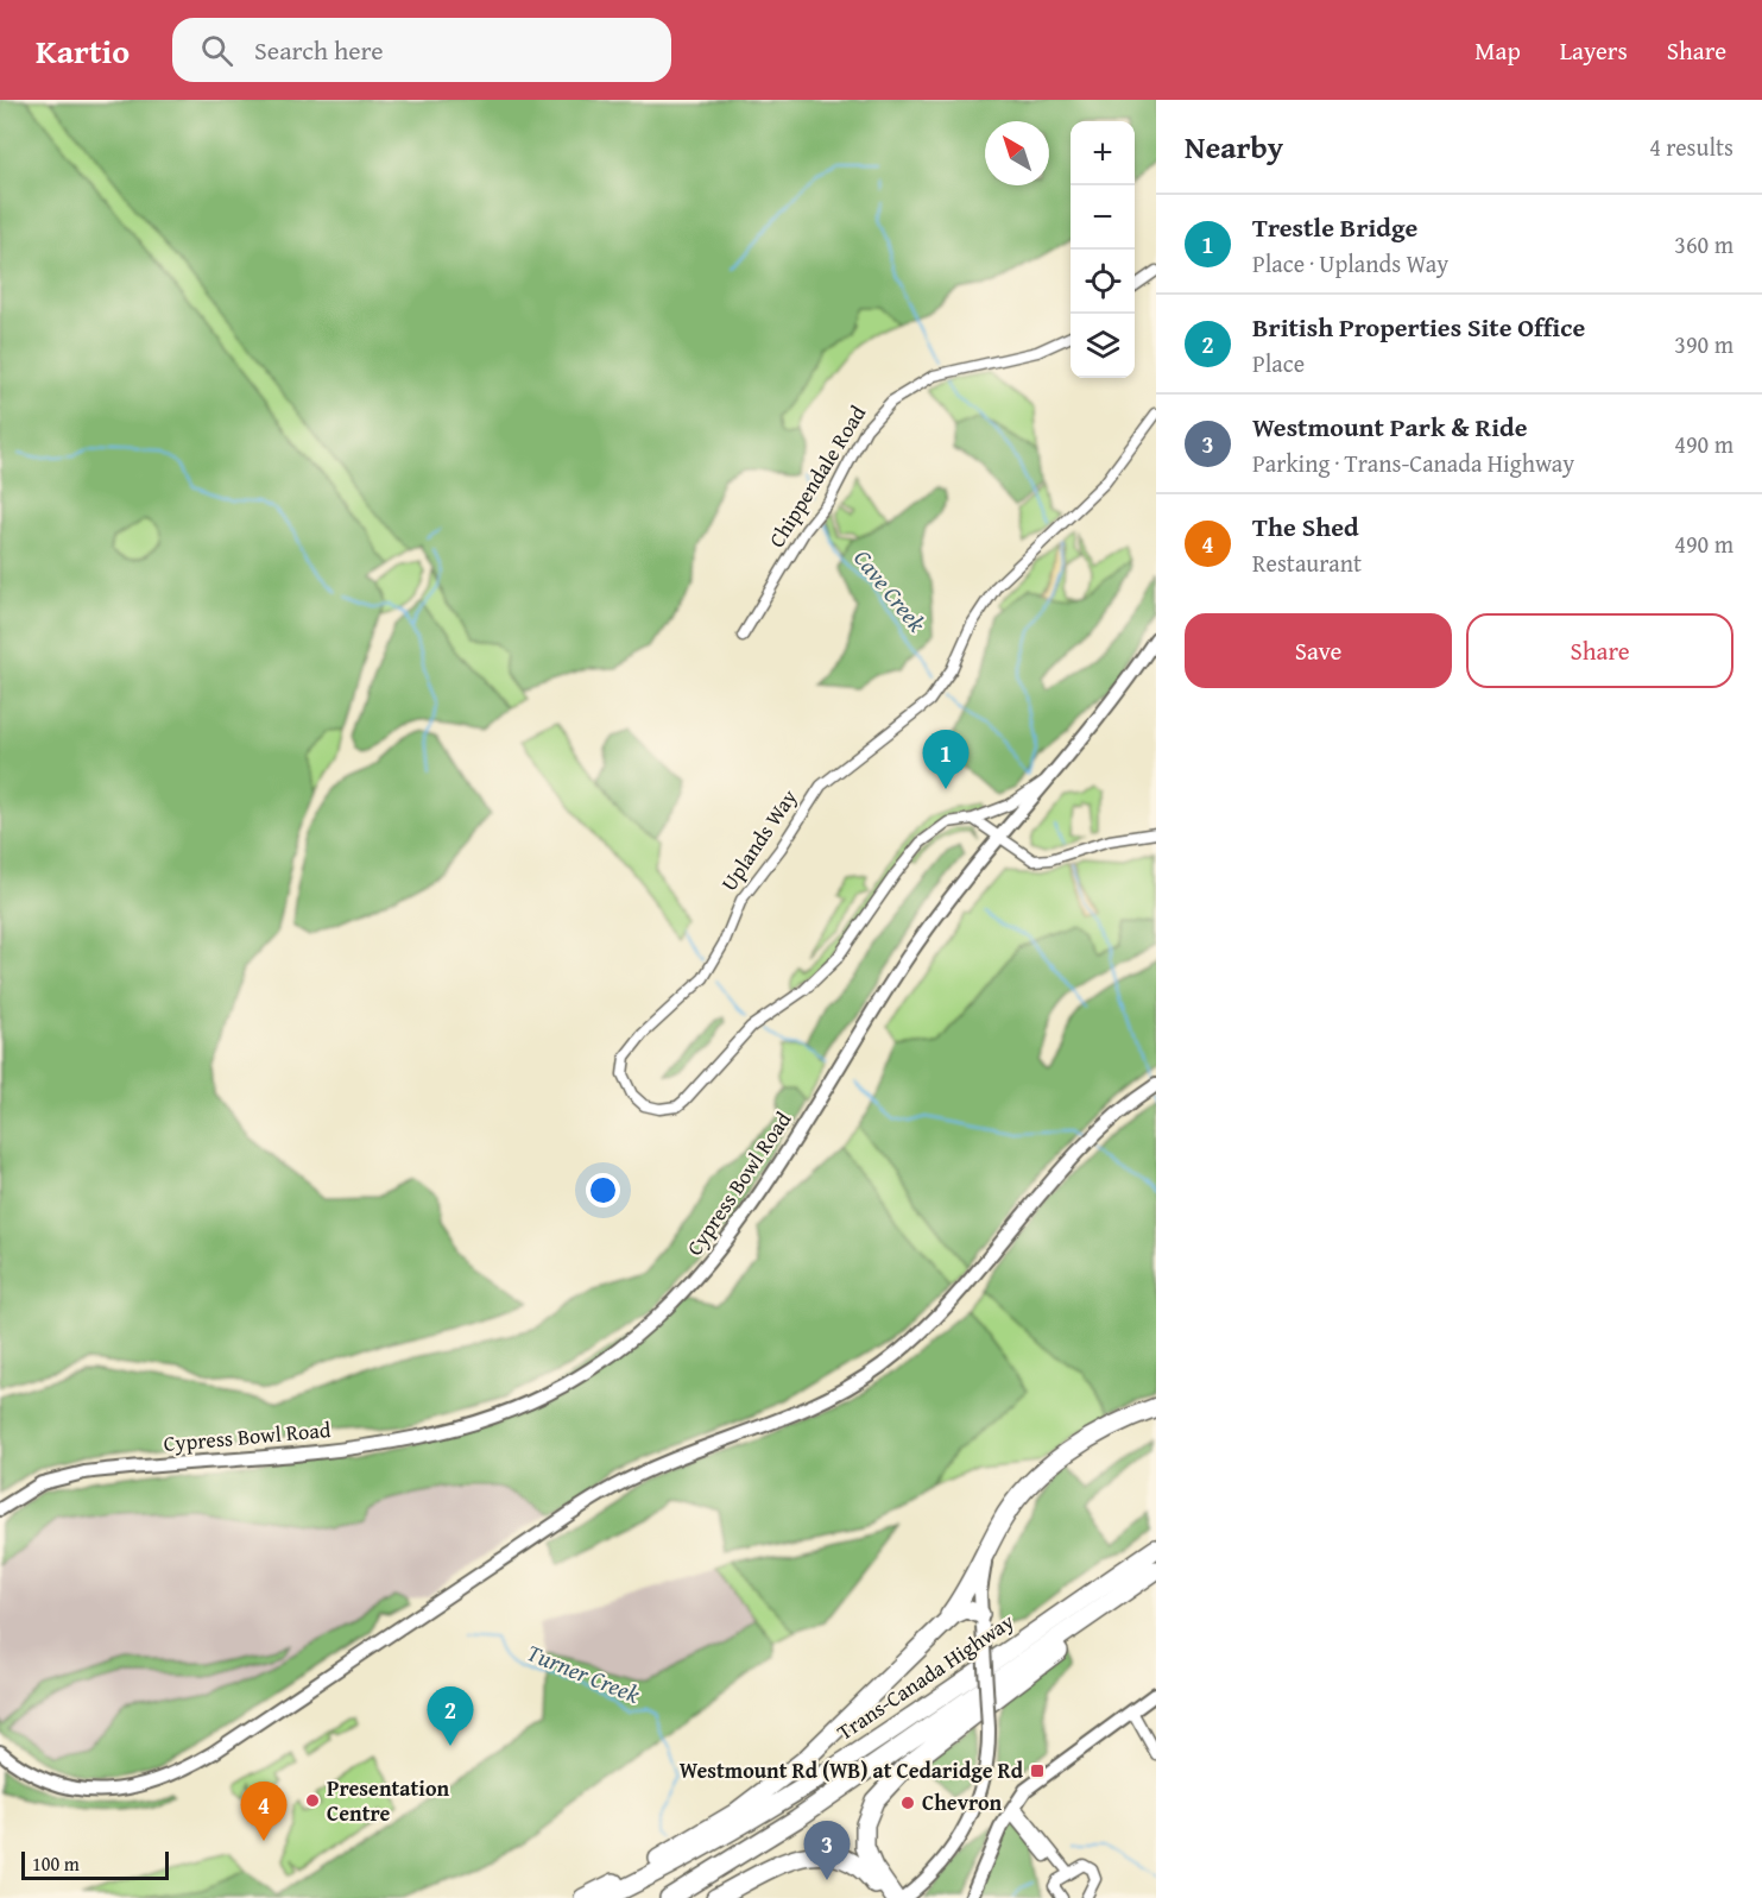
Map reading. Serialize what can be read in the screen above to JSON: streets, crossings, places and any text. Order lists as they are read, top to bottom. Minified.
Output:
{"streets":{"highway":["Trans-Canada Highway"],"street":["Chippendale Road","Uplands Way","Cypress Bowl Road"]},"crossings":[["Uplands Way","Cypress Bowl Road"]],"water":["Cave Creek","Turner Creek"],"places":{"transit":["Westmount Rd (WB) at Cedaridge Rd"],"other":["Presentation Centre","Chevron"]},"scale_bar":"100 m","north":"top left","page":{"header":"Kartio","search":"Search here","nav":["Map","Layers","Share"],"heading":["Nearby","4 results"],"map_buttons":["+","−"],"list":[{"mark":"1","name":"Trestle Bridge","note":"Place · Uplands Way","value":"360 m"},{"mark":"2","name":"British Properties Site Office","note":"Place","value":"390 m"},{"mark":"3","name":"Westmount Park & Ride","note":"Parking · Trans-Canada Highway","value":"490 m"},{"mark":"4","name":"The Shed","note":"Restaurant","value":"490 m"}],"buttons":["Save","Share"],"pins":["1","2","4","3"],"scale":"100 m"}}
